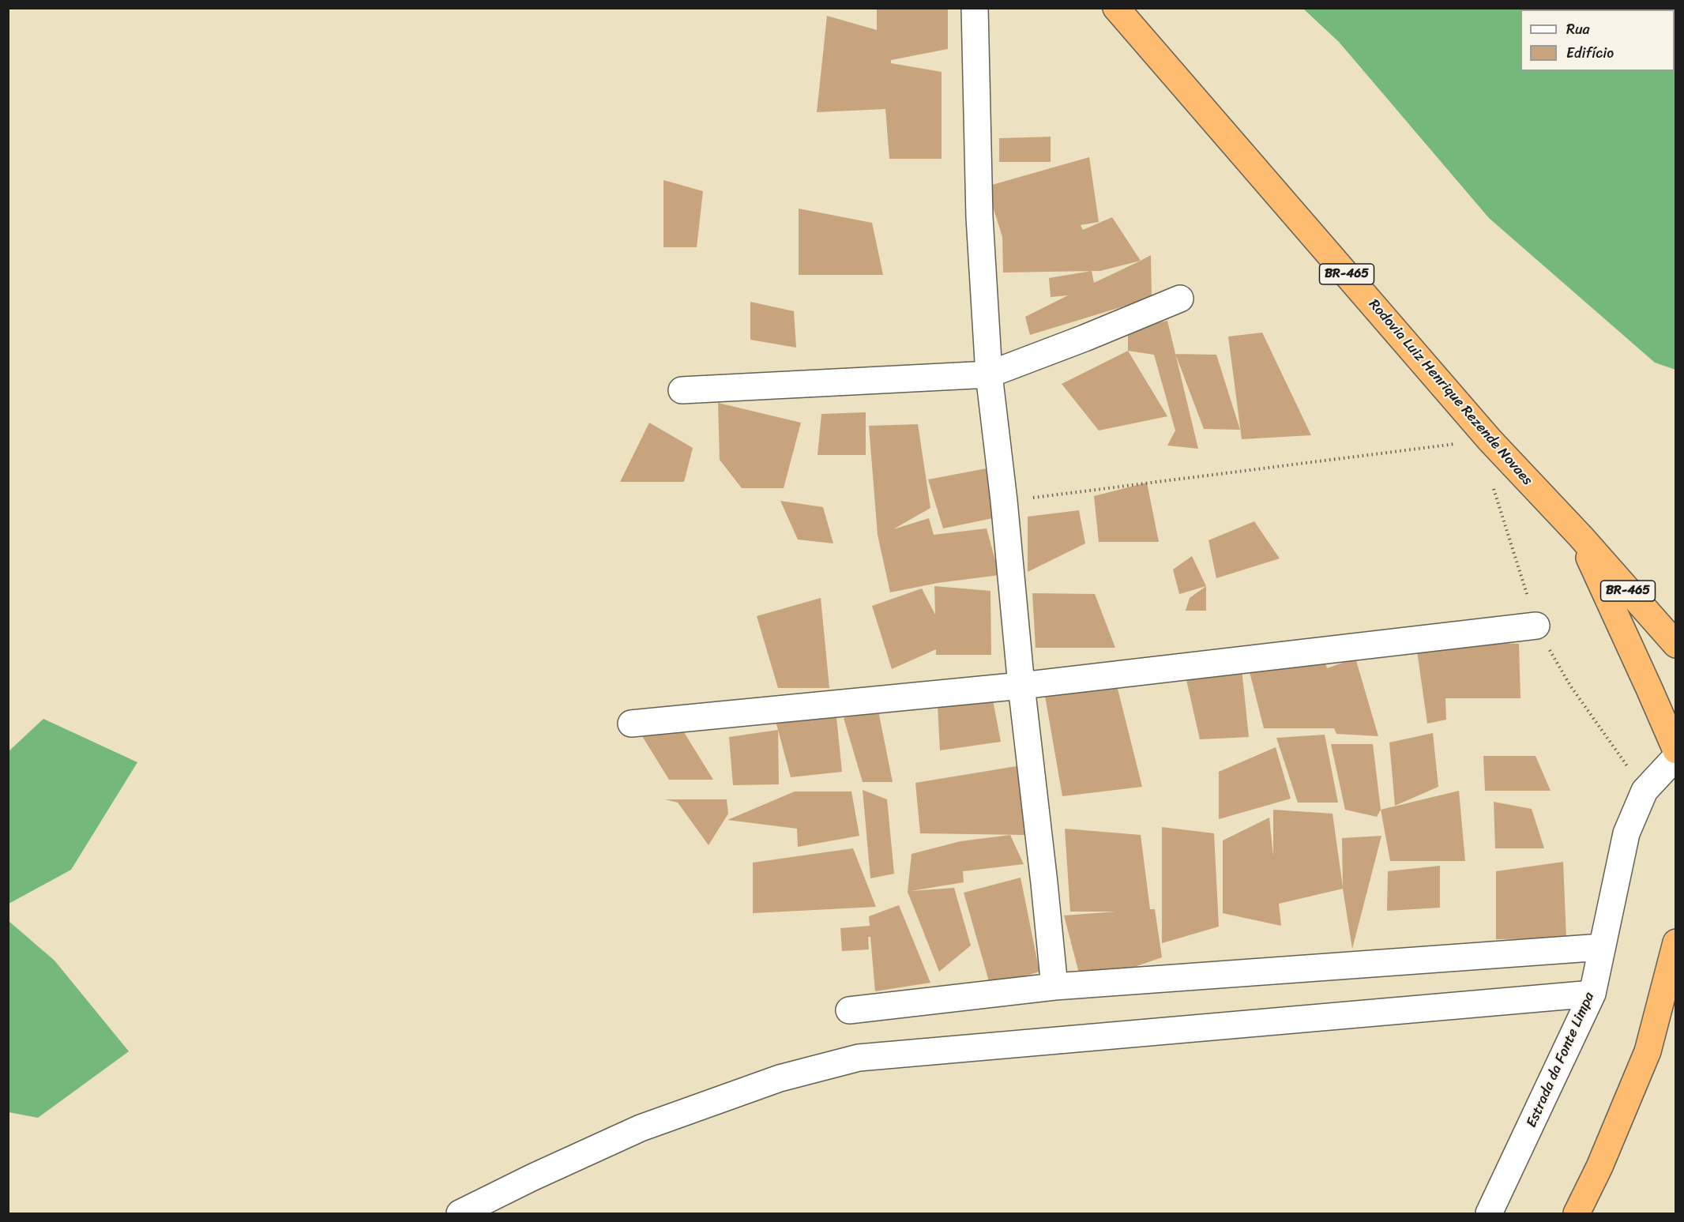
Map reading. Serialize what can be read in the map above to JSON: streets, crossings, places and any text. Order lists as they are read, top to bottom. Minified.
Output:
{"streets":{"highway":["BR-465","Rodovia Luiz Henrique Rezende Novaes"],"street":["Estrada da Fonte Limpa"]},"legend":["Rua","Edifício"]}
